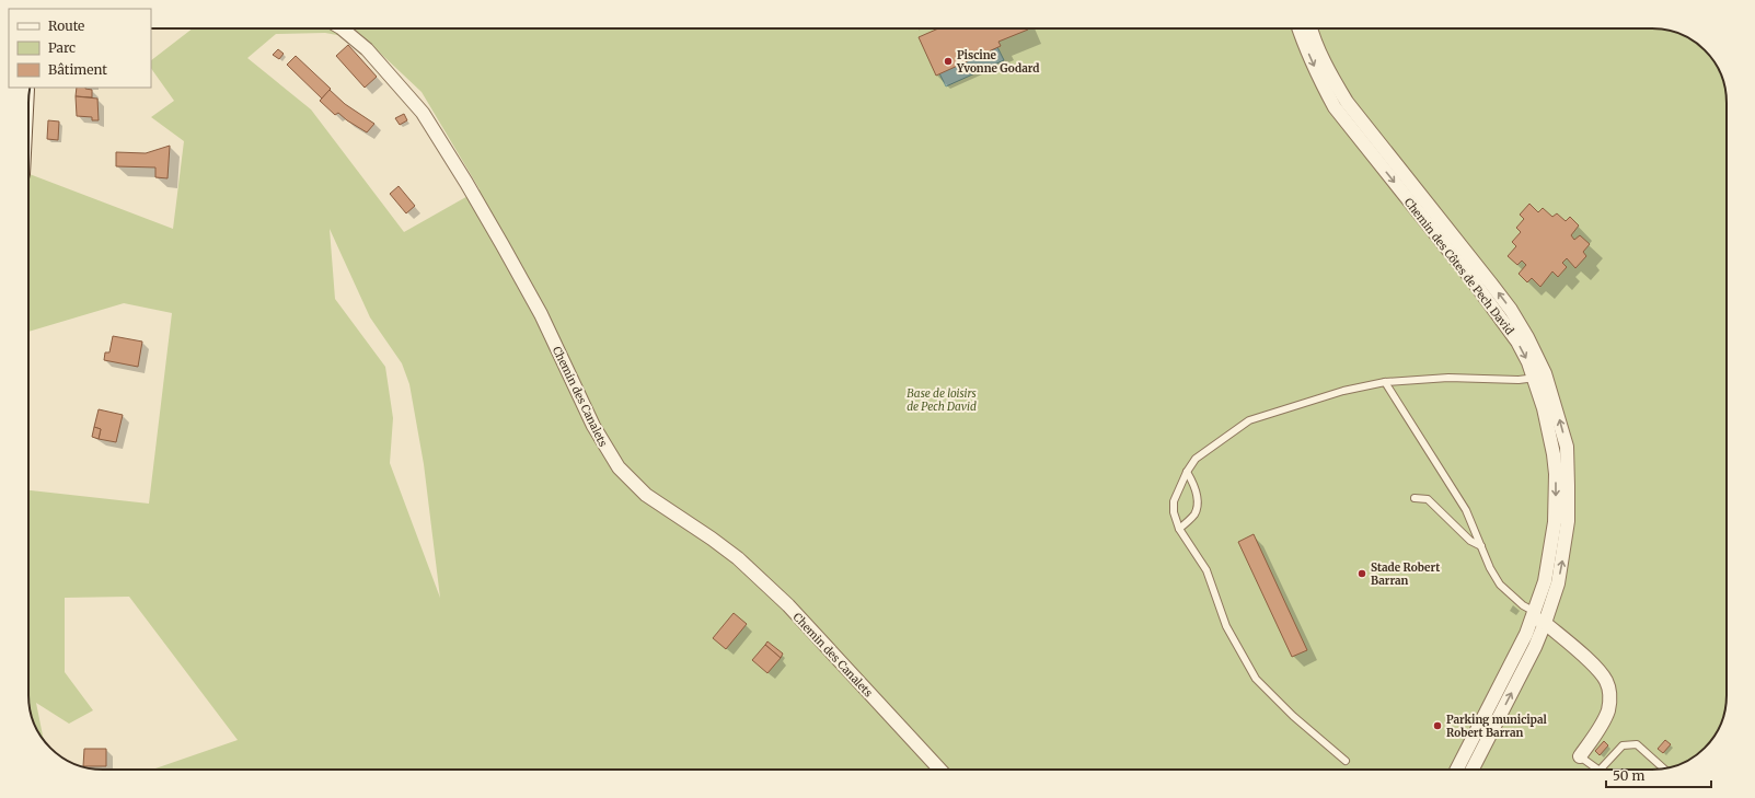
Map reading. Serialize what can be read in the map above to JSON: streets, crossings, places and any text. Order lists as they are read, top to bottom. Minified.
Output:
{"streets":{"street":["Chemin des Côtes de Pech David","Chemin des Canalets"]},"parks":["Base de loisirs de Pech David"],"places":["Piscine Yvonne Godard","Stade Robert Barran","Parking municipal Robert Barran"],"legend":["Route","Parc","Bâtiment"],"scale_bar":"50 m"}
